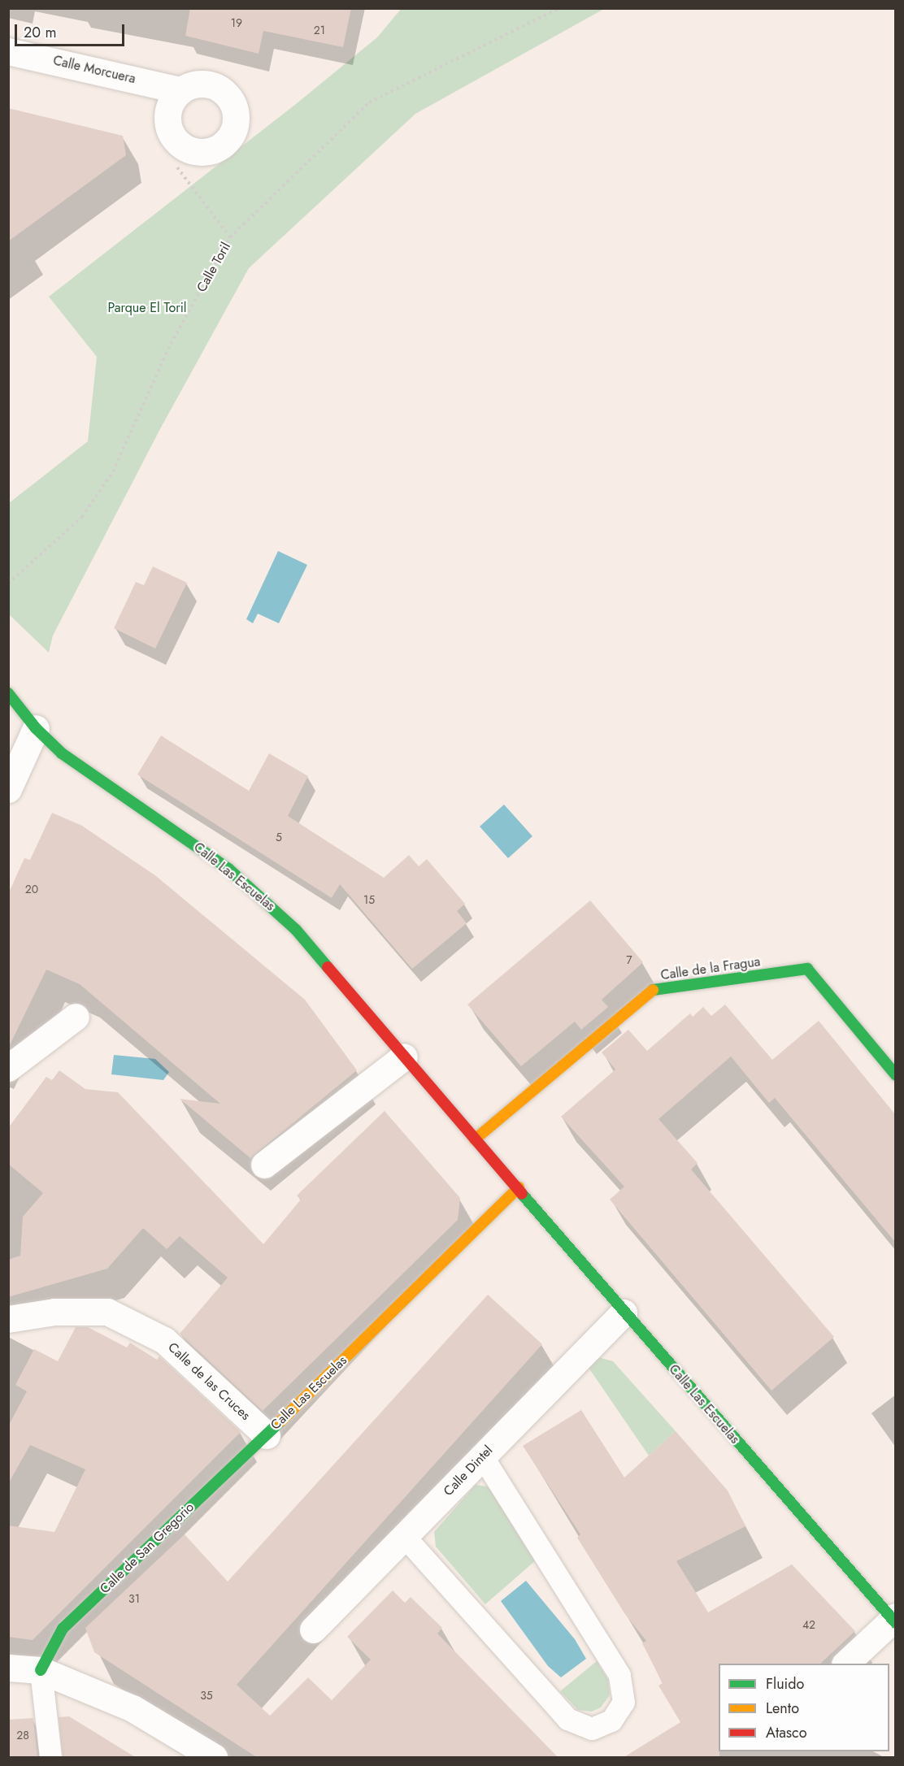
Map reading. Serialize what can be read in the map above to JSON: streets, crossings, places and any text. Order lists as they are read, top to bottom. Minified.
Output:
{"streets":{"street":["Calle Morcuera","Calle Las Escuelas","Calle de la Fragua","Calle de las Cruces","Calle Dintel","Calle de San Gregorio"],"path":["Calle Toril"]},"crossings":[["Calle Las Escuelas","Calle de la Fragua"],["Calle Las Escuelas","Calle de las Cruces"],["Calle Las Escuelas","Calle Dintel"],["Calle Las Escuelas","Calle de San Gregorio"],["Calle de las Cruces","Calle de San Gregorio"]],"parks":["Parque El Toril"],"house_numbers":["19","21","5","20","15","7","31","42","35","28"],"legend":["Fluido","Lento","Atasco"],"scale_bar":"20 m"}
